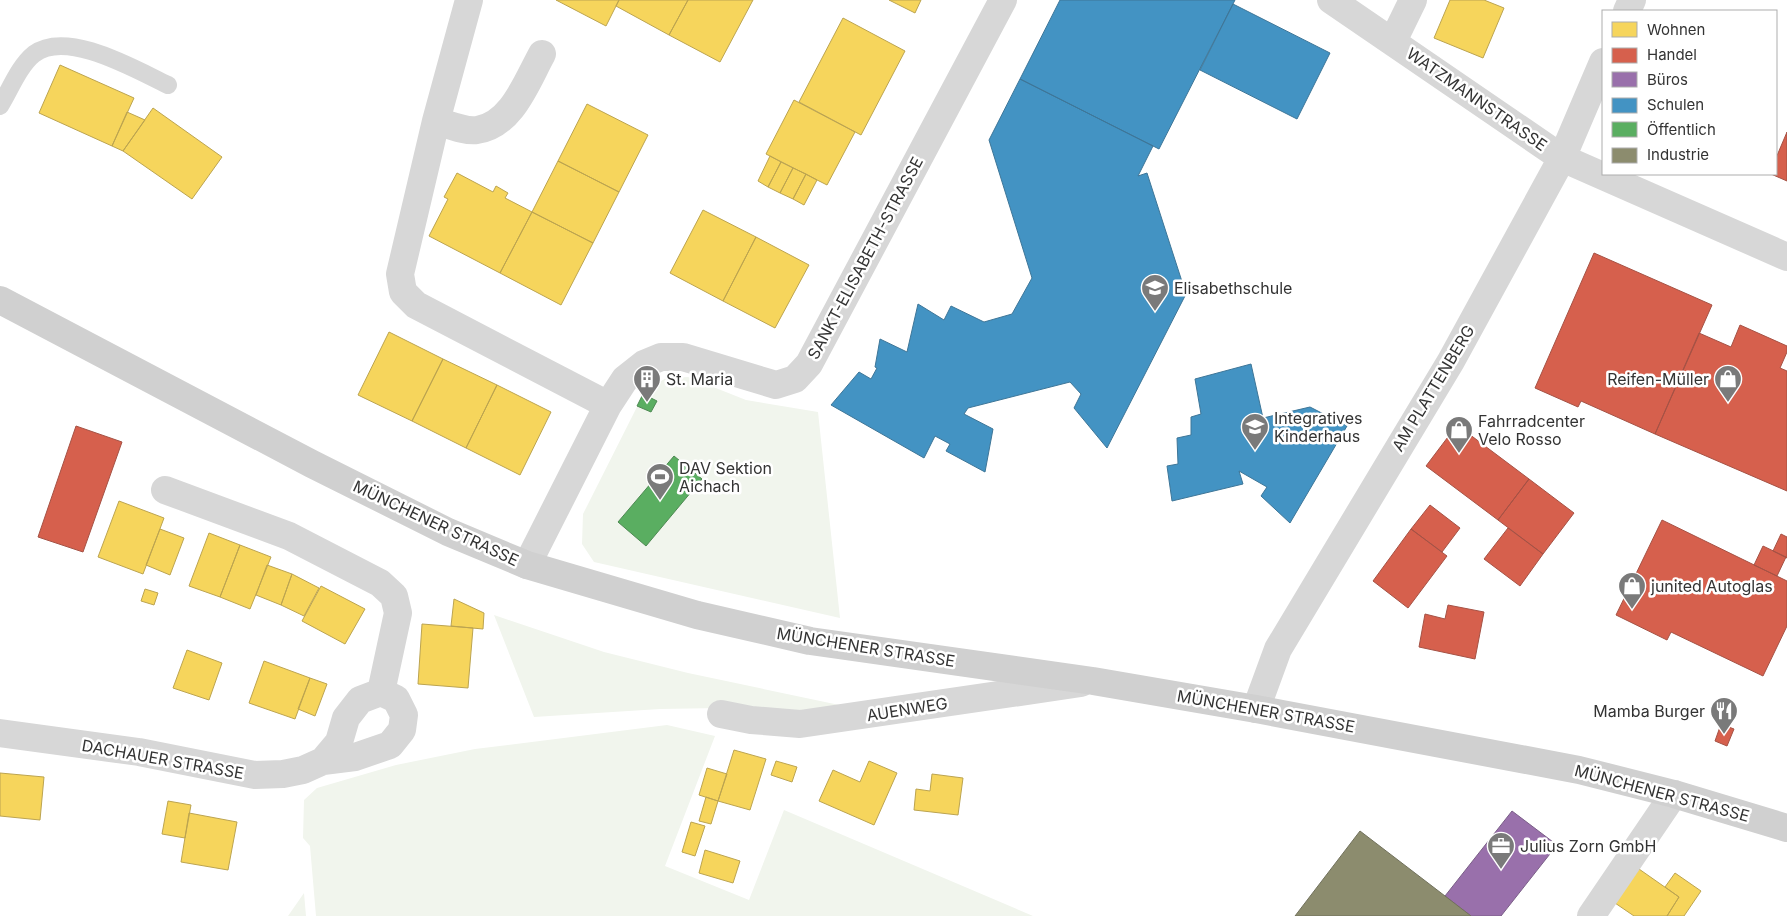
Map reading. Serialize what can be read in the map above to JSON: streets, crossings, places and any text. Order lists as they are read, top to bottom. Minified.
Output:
{"streets":{"main road":["MÜNCHENER STRASSE"],"street":["WATZMANNSTRASSE","SANKT-ELISABETH-STRASSE","AM PLATTENBERG","AUENWEG","DACHAUER STRASSE"]},"crossings":[["WATZMANNSTRASSE","AM PLATTENBERG"],["SANKT-ELISABETH-STRASSE","MÜNCHENER STRASSE"],["AM PLATTENBERG","MÜNCHENER STRASSE"],["MÜNCHENER STRASSE","AUENWEG"]],"places":{"school or university":["Elisabethschule","Integratives Kinderhaus"],"building":["St. Maria"],"shop":["Reifen-Müller","Fahrradcenter Velo Rosso","junited Autoglas"],"sports":["DAV Sektion Aichach"],"restaurant":["Mamba Burger"],"office":["Julius Zorn GmbH"]},"legend":["Wohnen","Handel","Büros","Schulen","Öffentlich","Industrie"]}
